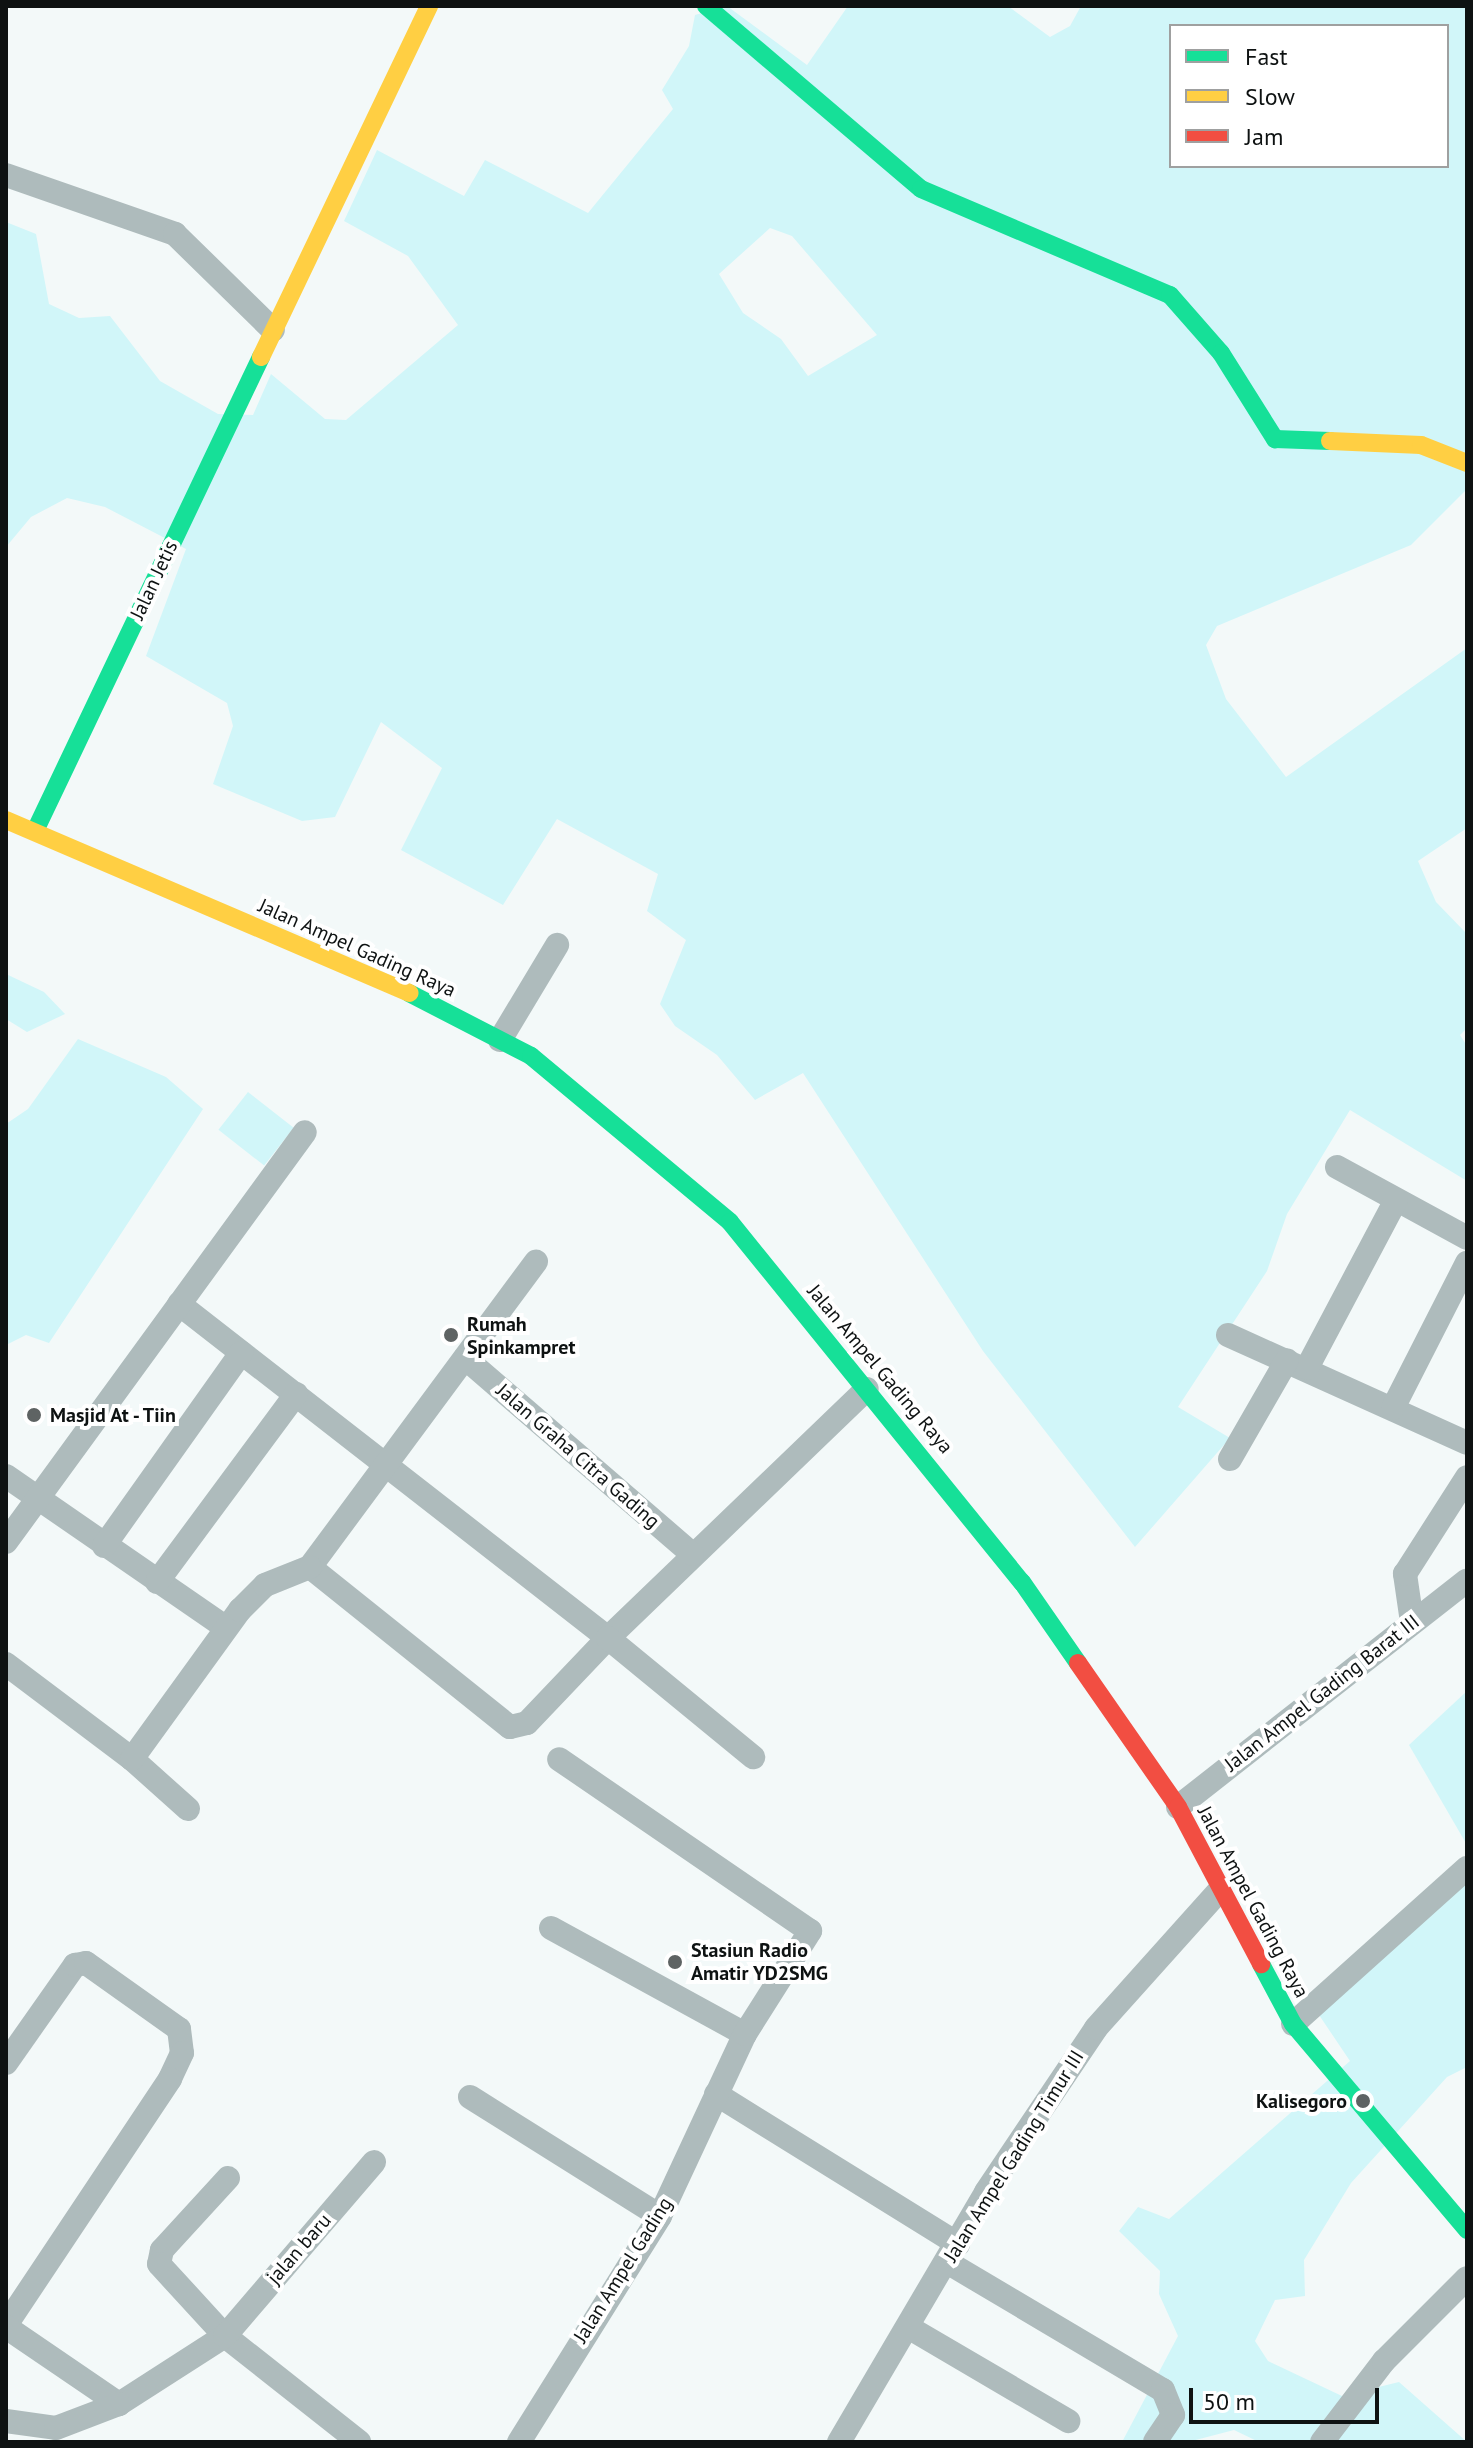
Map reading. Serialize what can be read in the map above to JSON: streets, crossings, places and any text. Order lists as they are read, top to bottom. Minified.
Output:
{"streets":{"main road":["Jalan Jetis","Jalan Ampel Gading Raya"],"street":["Jalan Graha Citra Gading","Jalan Ampel Gading Barat III","Jalan Ampel Gading Timur III","jalan baru","Jalan Ampel Gading"]},"crossings":[["Jalan Jetis","Jalan Ampel Gading Raya"],["Jalan Ampel Gading Raya","Jalan Ampel Gading Barat III"],["Jalan Ampel Gading Raya","Jalan Ampel Gading Timur III"]],"places":["Rumah Spinkampret","Masjid At - Tiin","Stasiun Radio Amatir YD2SMG","Kalisegoro"],"legend":["Fast","Slow","Jam"],"scale_bar":"50 m"}
